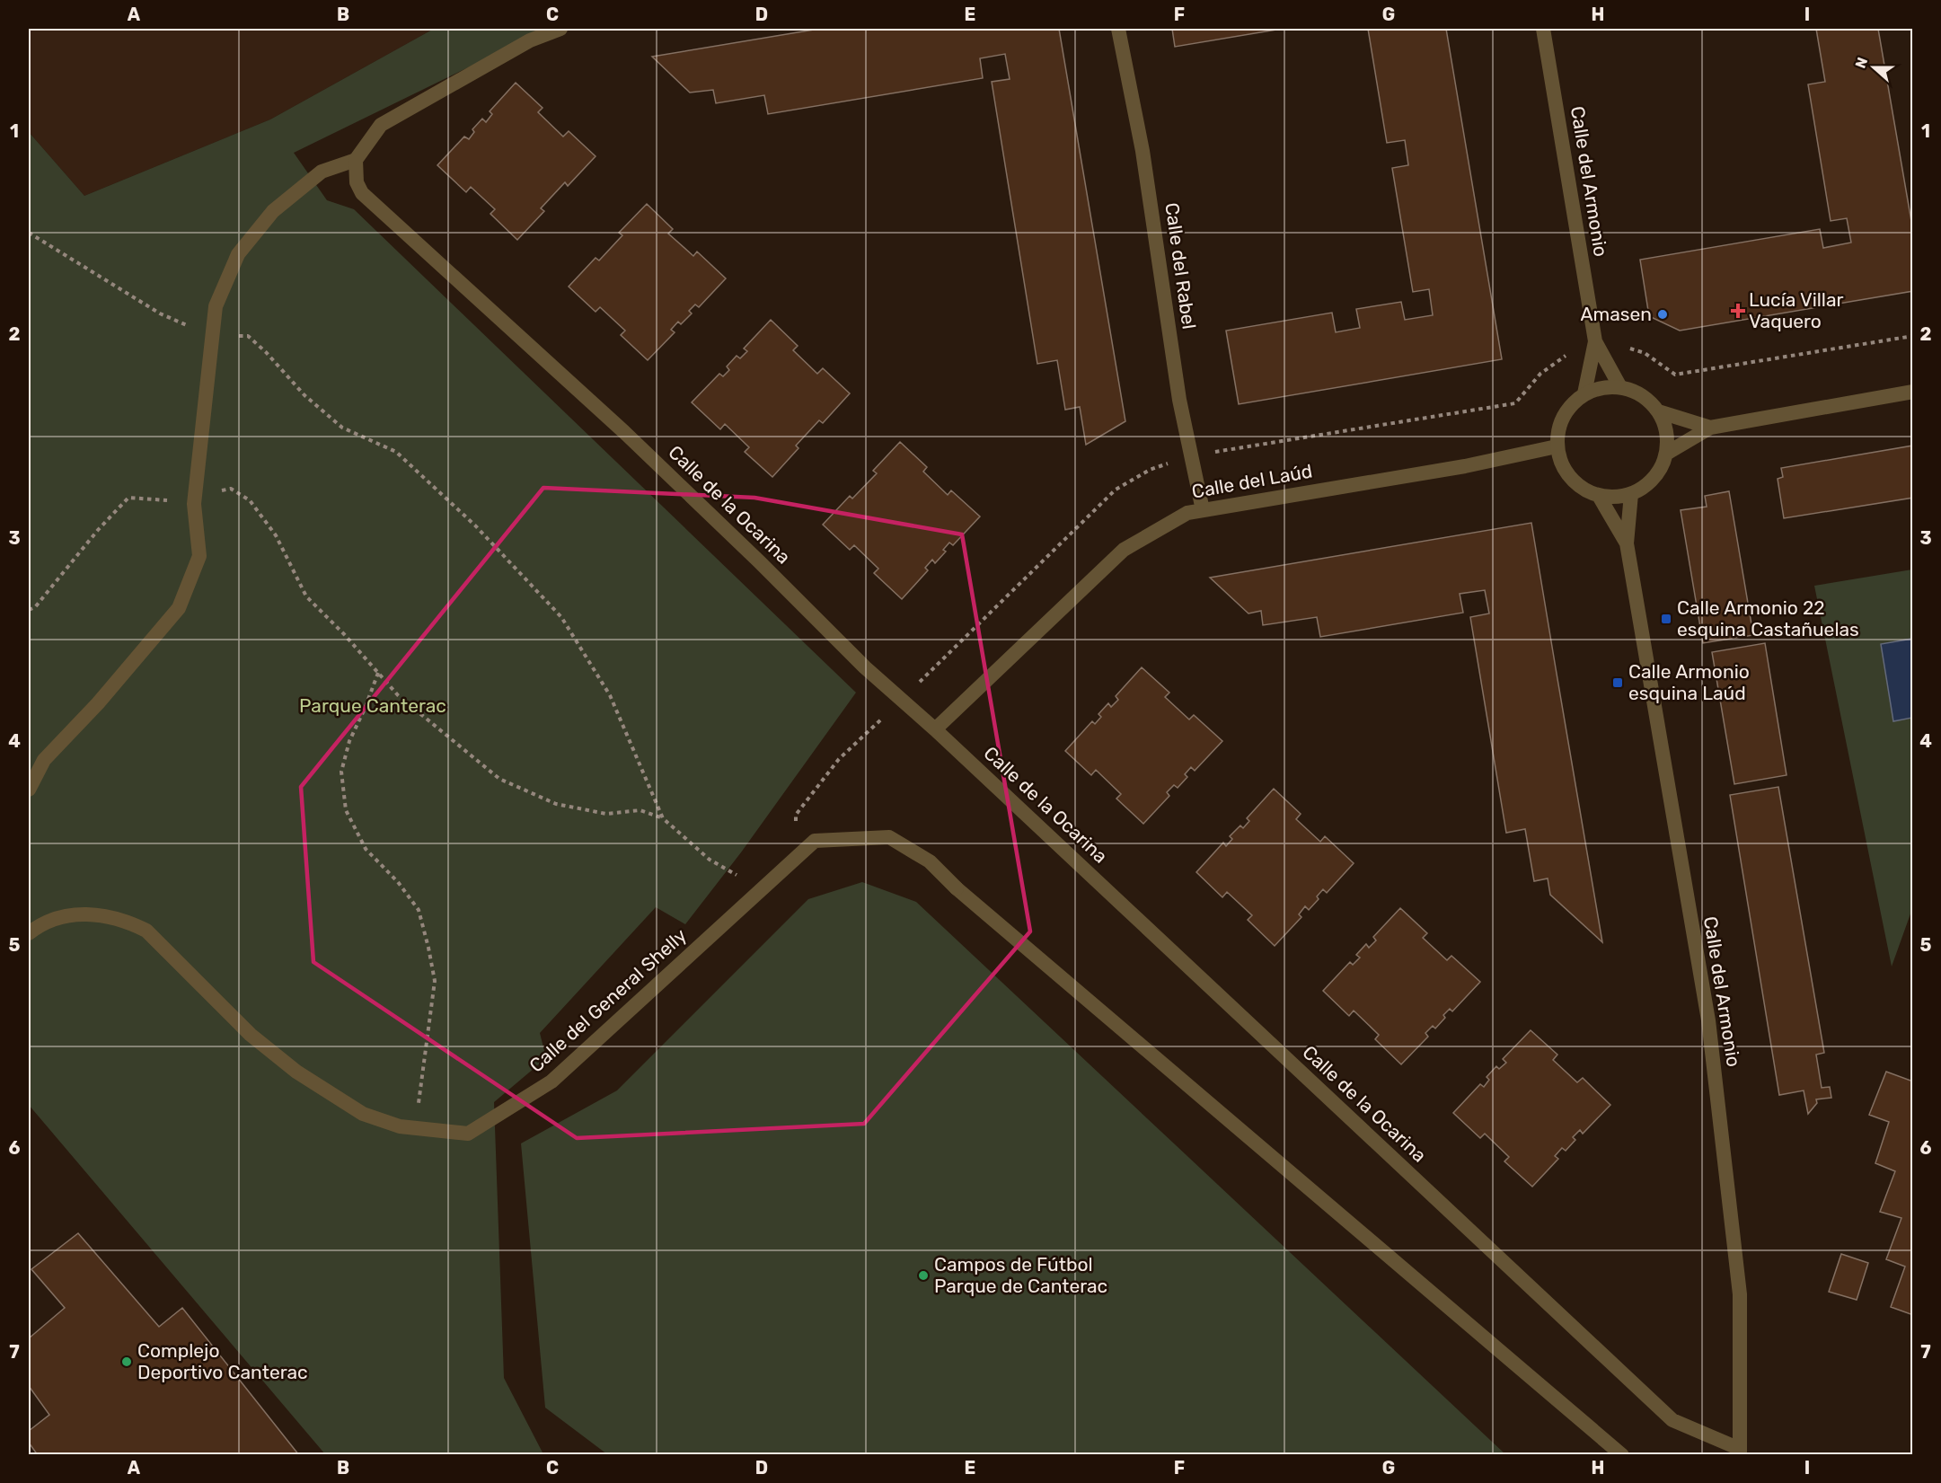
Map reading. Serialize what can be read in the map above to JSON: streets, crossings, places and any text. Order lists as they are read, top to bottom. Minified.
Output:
{"streets":{"street":["Calle del Armonio","Calle del Rabel","Calle del Laúd","Calle de la Ocarina","Calle del General Shelly"]},"crossings":[["Calle del Armonio","Calle del Laúd"],["Calle del Armonio","Calle de la Ocarina"],["Calle del Rabel","Calle del Laúd"],["Calle del Laúd","Calle de la Ocarina"]],"parks":["Parque Canterac"],"places":{"health":["Lucía Villar Vaquero"],"other":["Amasen","Campos de Fútbol Parque de Canterac","Complejo Deportivo Canterac"],"transit":["Calle Armonio 22 esquina Castañuelas","Calle Armonio esquina Laúd"]},"north":"left","grid":{"columns":["A","B","C","D","E","F","G","H","I"],"rows":["1","2","3","4","5","6","7"]}}
